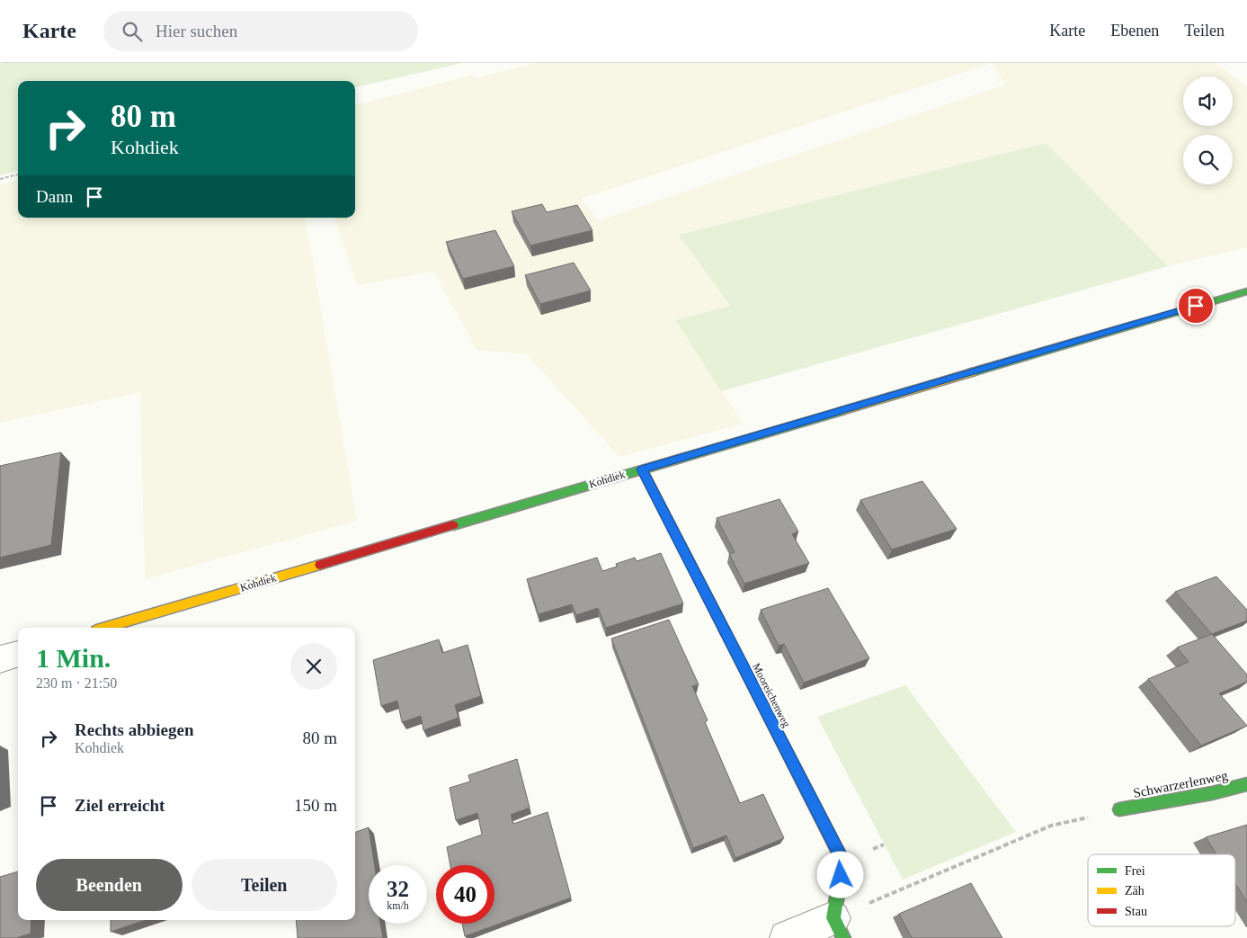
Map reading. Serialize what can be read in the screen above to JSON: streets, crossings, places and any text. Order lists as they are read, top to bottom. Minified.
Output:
{"streets":{"street":["Kohdiek","Mooreichenweg","Schwarzerlenweg"]},"crossings":[["Kohdiek","Mooreichenweg"]],"legend":["Frei","Zäh","Stau"],"page":{"header":"Karte","search":"Hier suchen","nav":["Karte","Ebenen","Teilen"],"turn":["80 m","Kohdiek"],"then":"Dann","heading":["1 Min.","230 m · 21:50"],"list":[{"name":"Rechts abbiegen","note":"Kohdiek","value":"80 m"},{"name":"Ziel erreicht","value":"150 m"}],"buttons":["Beenden","Teilen"],"speed":"32 km/h","limit":"40"}}
